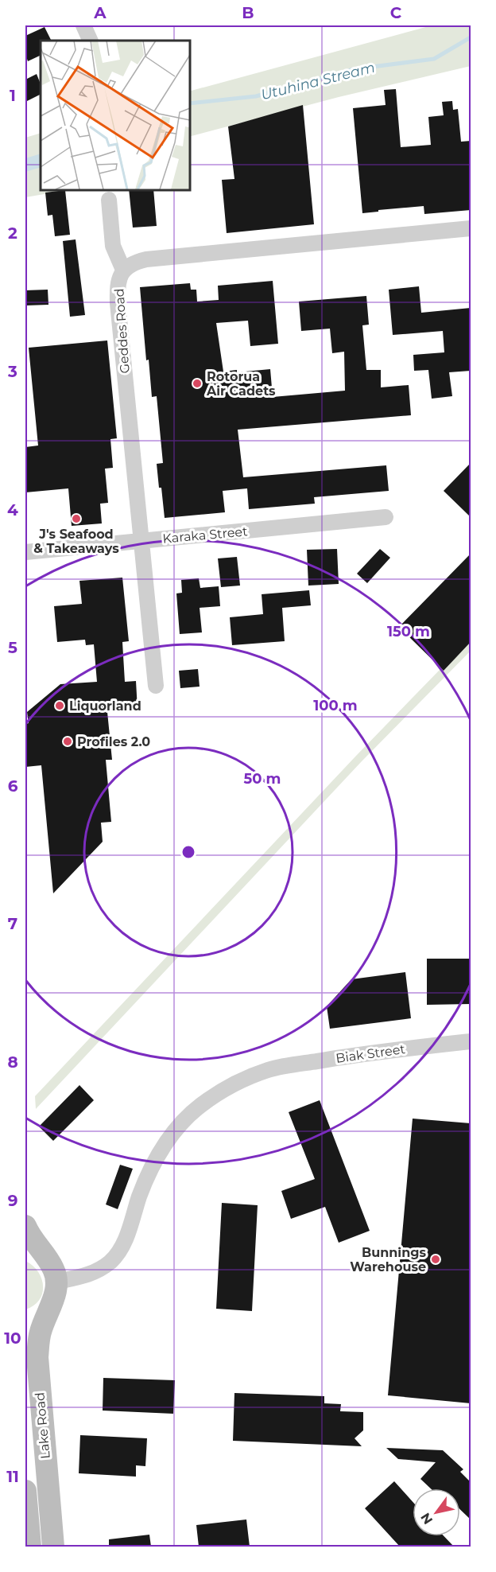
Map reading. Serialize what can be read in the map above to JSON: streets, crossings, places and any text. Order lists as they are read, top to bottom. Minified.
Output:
{"streets":{"main road":["Lake Road"],"street":["Geddes Road","Karaka Street","Biak Street"]},"crossings":[["Geddes Road","Karaka Street"],["Biak Street","Lake Road"]],"water":["Utuhina Stream"],"places":["Rotorua Air Cadets","J's Seafood & Takeaways","Liquorland","Profiles 2.0","Bunnings Warehouse"],"north":"bottom left","grid":{"columns":["A","B","C"],"rows":["1","2","3","4","5","6","7","8","9","10","11"]},"rings":["150 m","100 m","50 m"]}
